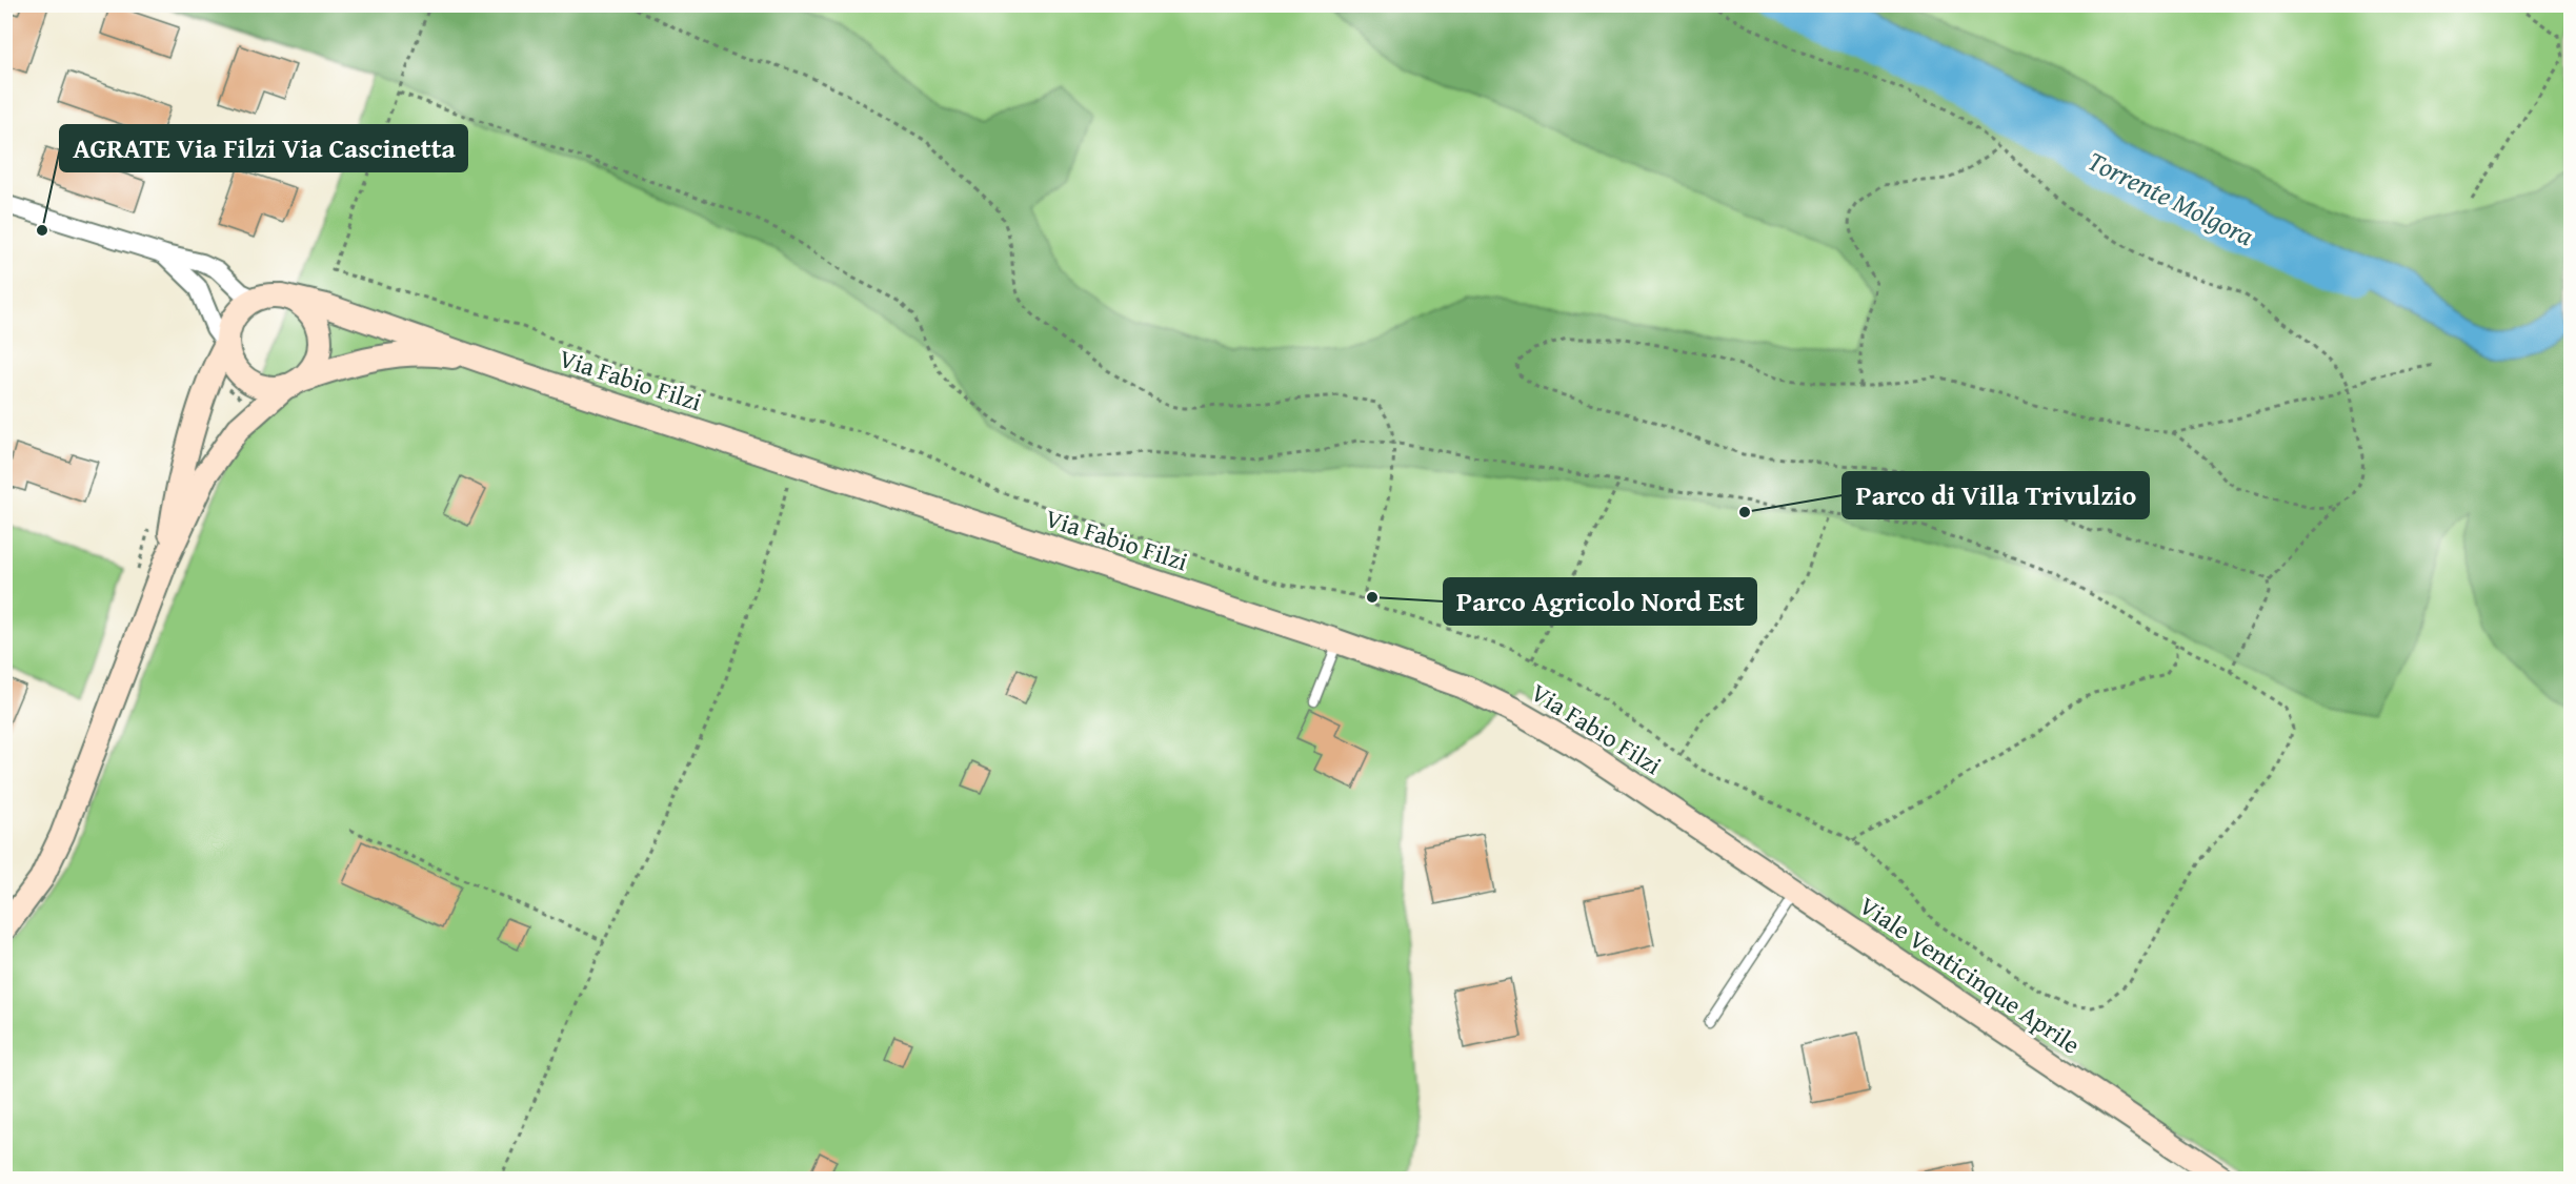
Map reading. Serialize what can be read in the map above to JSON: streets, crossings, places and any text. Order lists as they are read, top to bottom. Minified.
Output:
{"streets":{"street":["Via Fabio Filzi","Viale Venticinque Aprile"]},"crossings":[["Via Fabio Filzi","Viale Venticinque Aprile"]],"water":["Torrente Molgora"],"places":["AGRATE Via Filzi Via Cascinetta","Parco di Villa Trivulzio","Parco Agricolo Nord Est"]}
